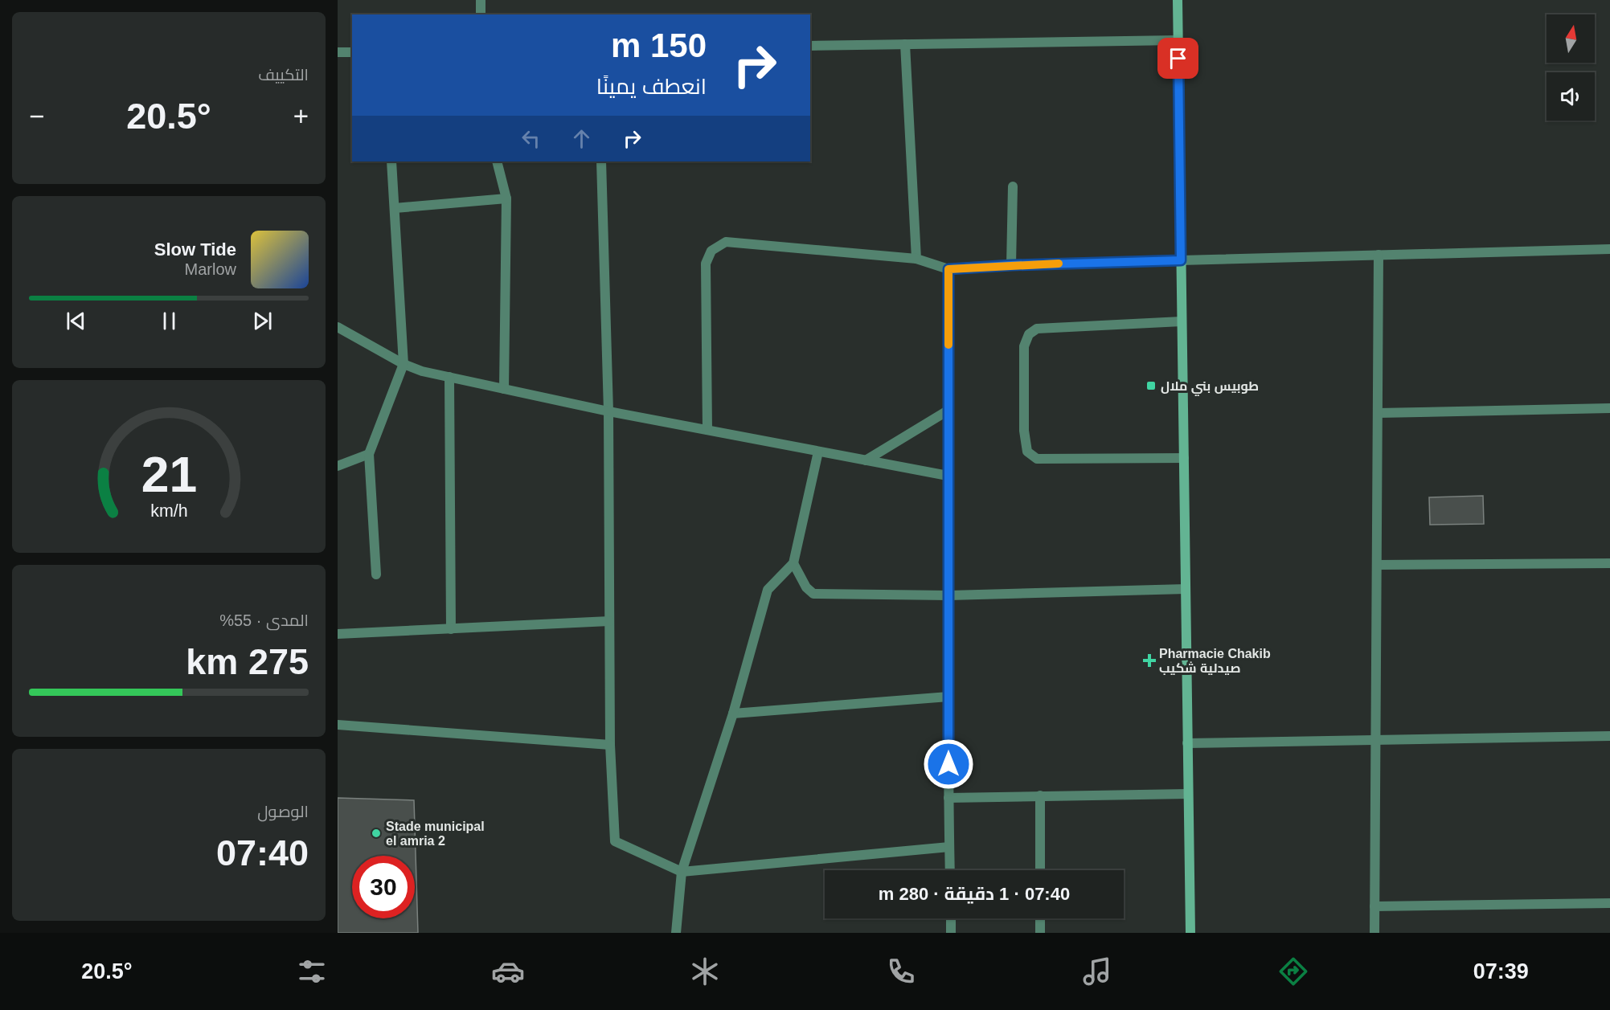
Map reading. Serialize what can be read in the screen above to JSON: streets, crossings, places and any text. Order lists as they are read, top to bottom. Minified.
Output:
{"places":{"transit":["طوبيس بني ملال"],"health":["Pharmacie Chakib صيدلية شكيب"],"other":["Stade municipal el amria 2"]},"north":"top","page":{"tile":["التكييف",["المدى · 55%","275 km"],["الوصول","07:40"]],"turn":["150 m","انعطف يمينًا"],"heat":["−","20.5°","+"],"song":["Slow Tide","Marlow"],"limit":"30","trip":"07:40 · 1 دقيقة · 280 m","tabs":["07:39","20.5°"],"gauge":["21","km/h"]}}
